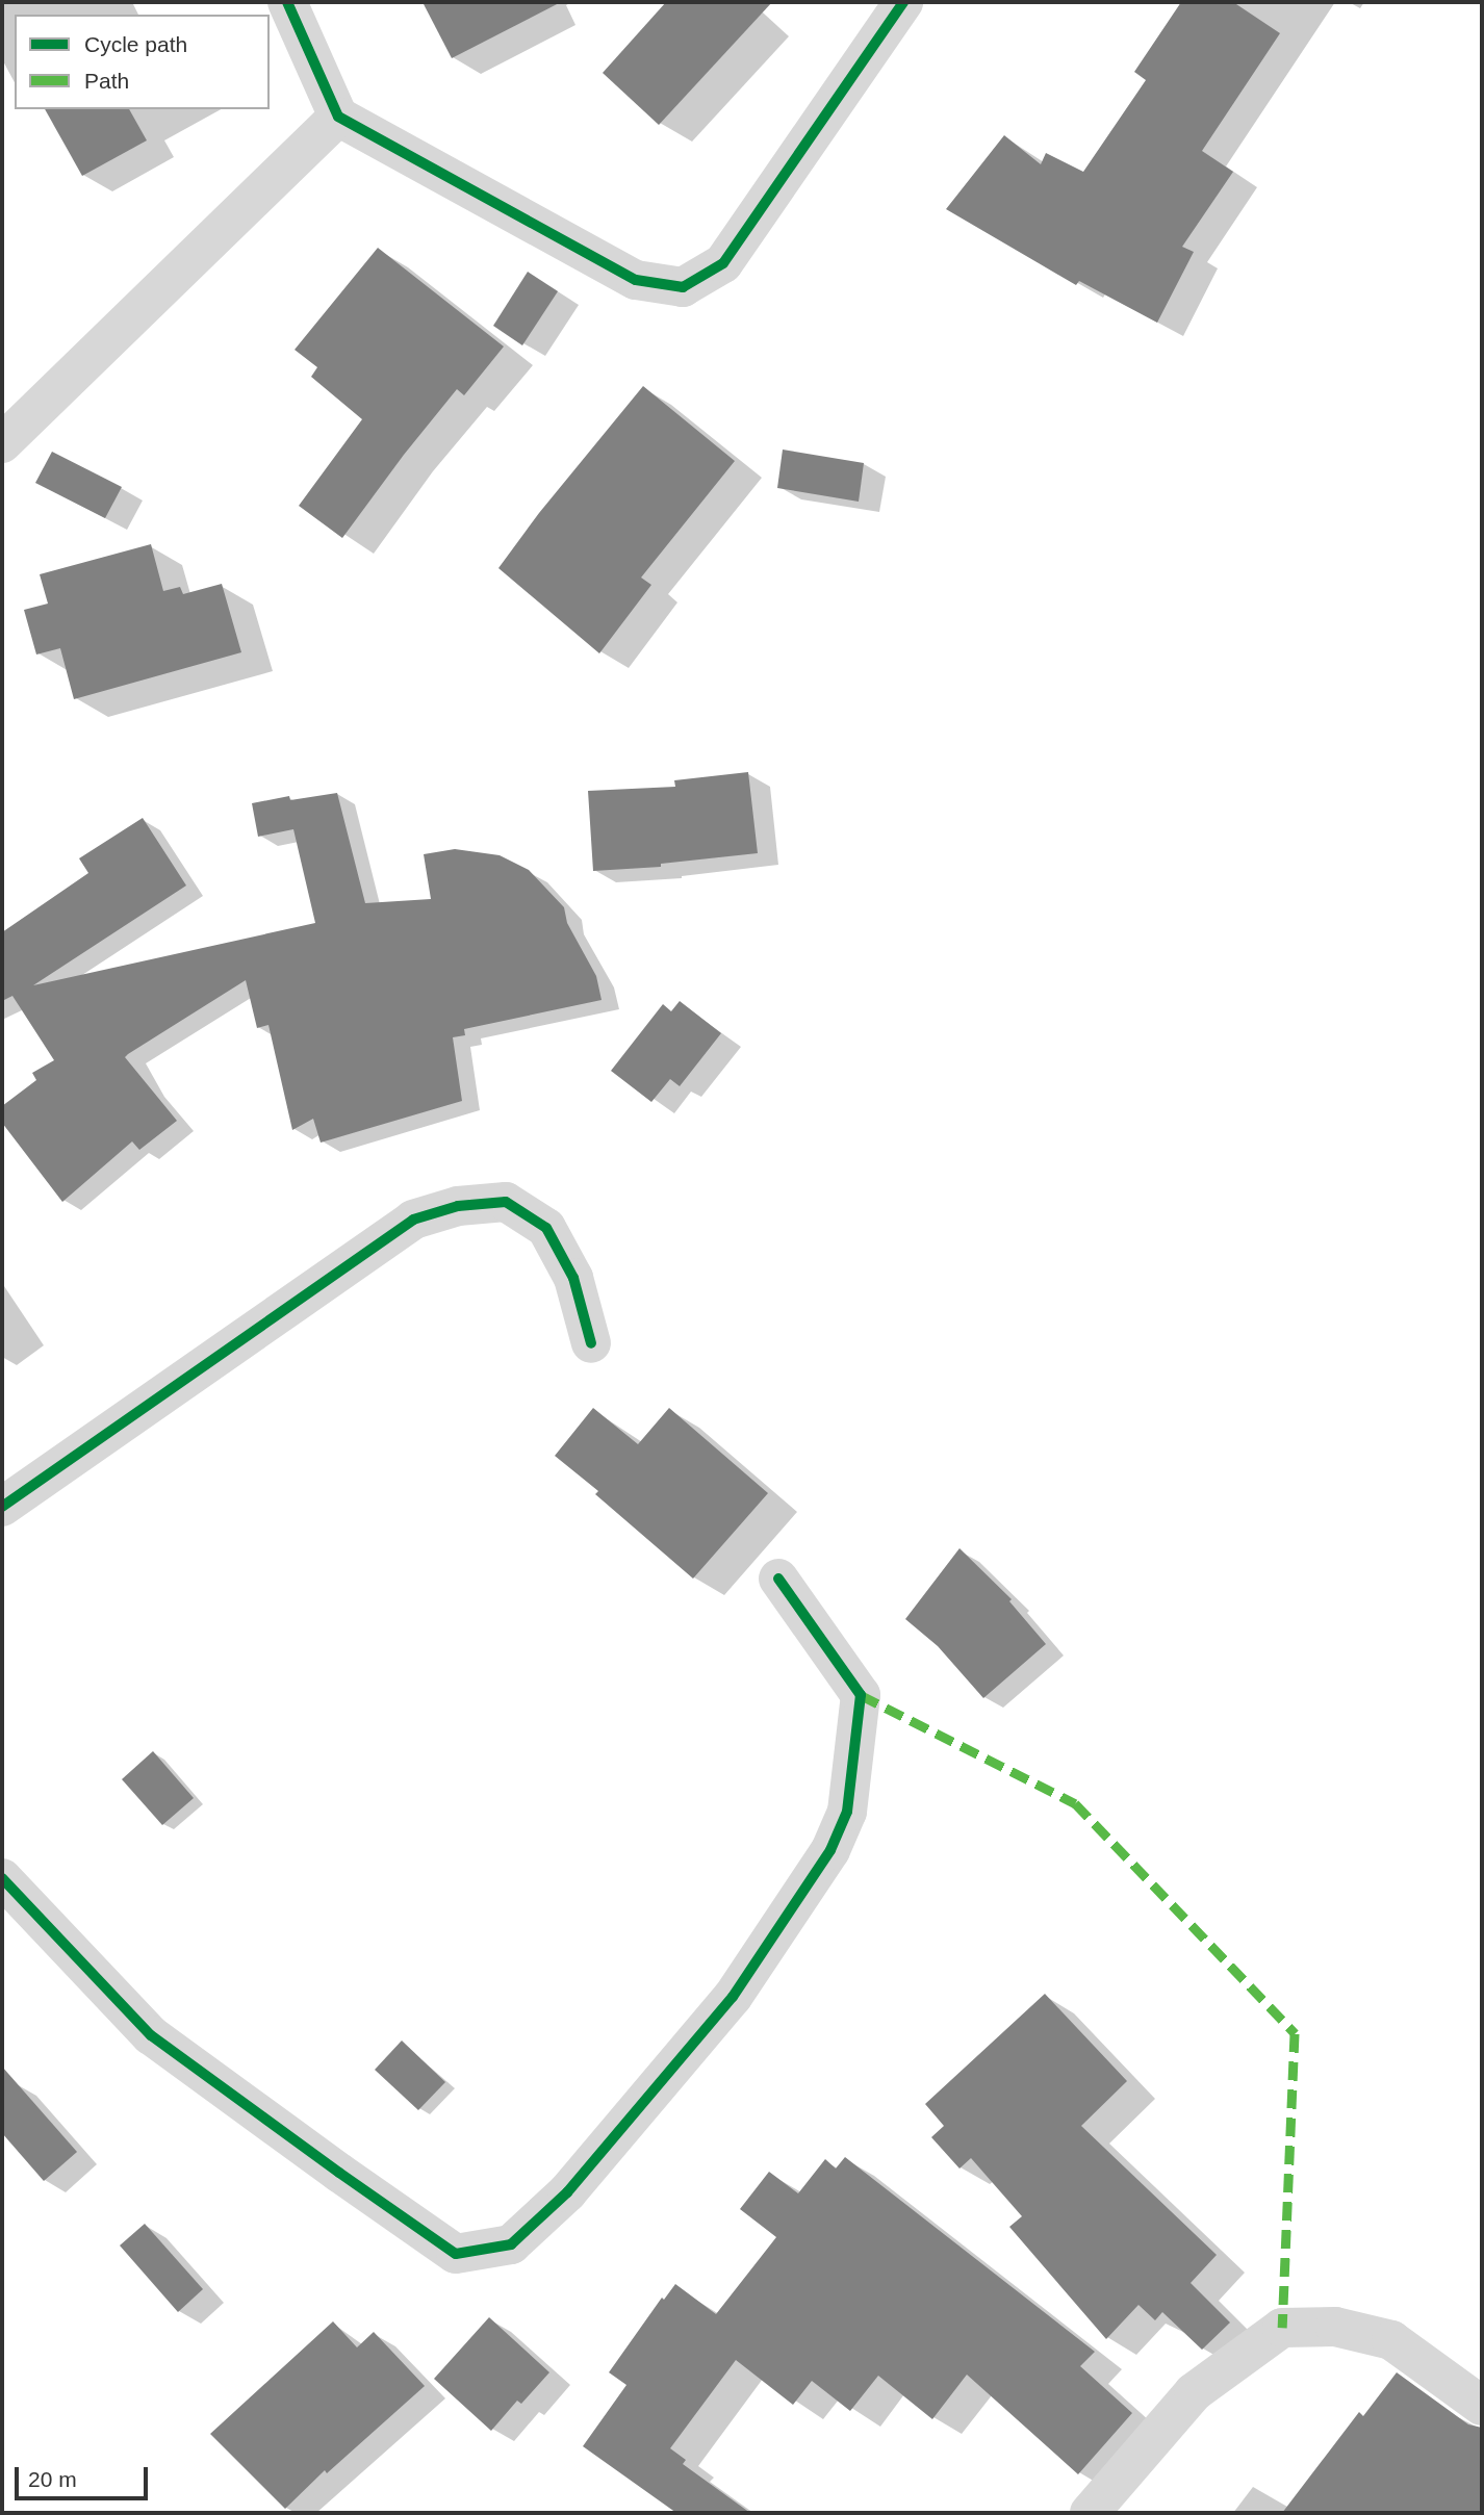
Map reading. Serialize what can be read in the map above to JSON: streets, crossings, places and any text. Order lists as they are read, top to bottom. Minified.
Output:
{"legend":["Cycle path","Path"],"scale_bar":"20 m"}
